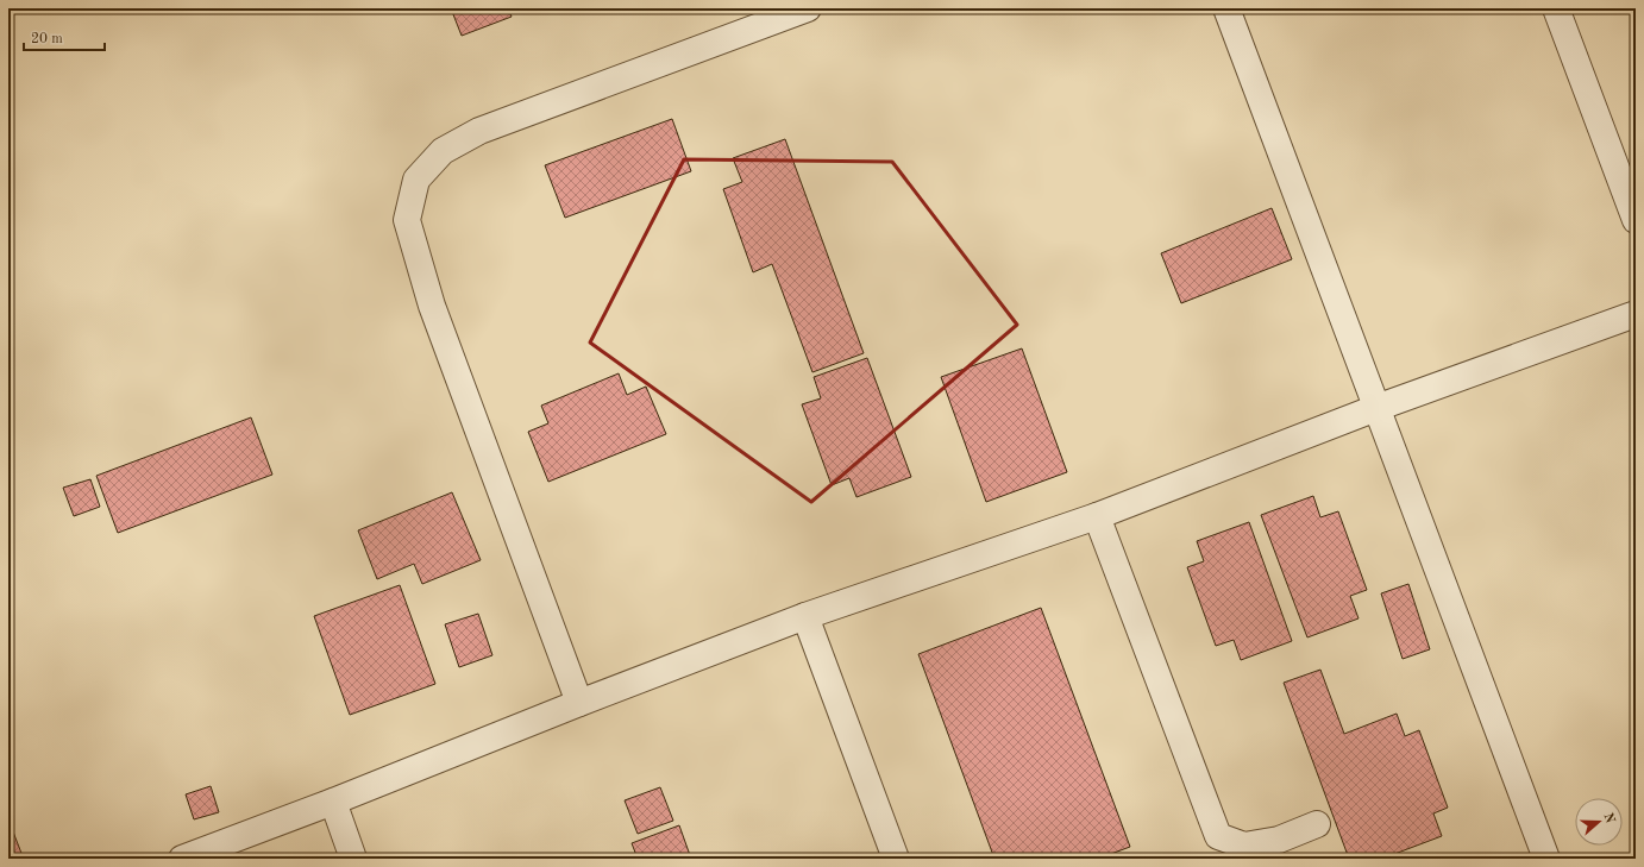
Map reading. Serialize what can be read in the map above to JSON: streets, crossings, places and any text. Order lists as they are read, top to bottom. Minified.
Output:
{"scale_bar":"20 m","north":"right"}
